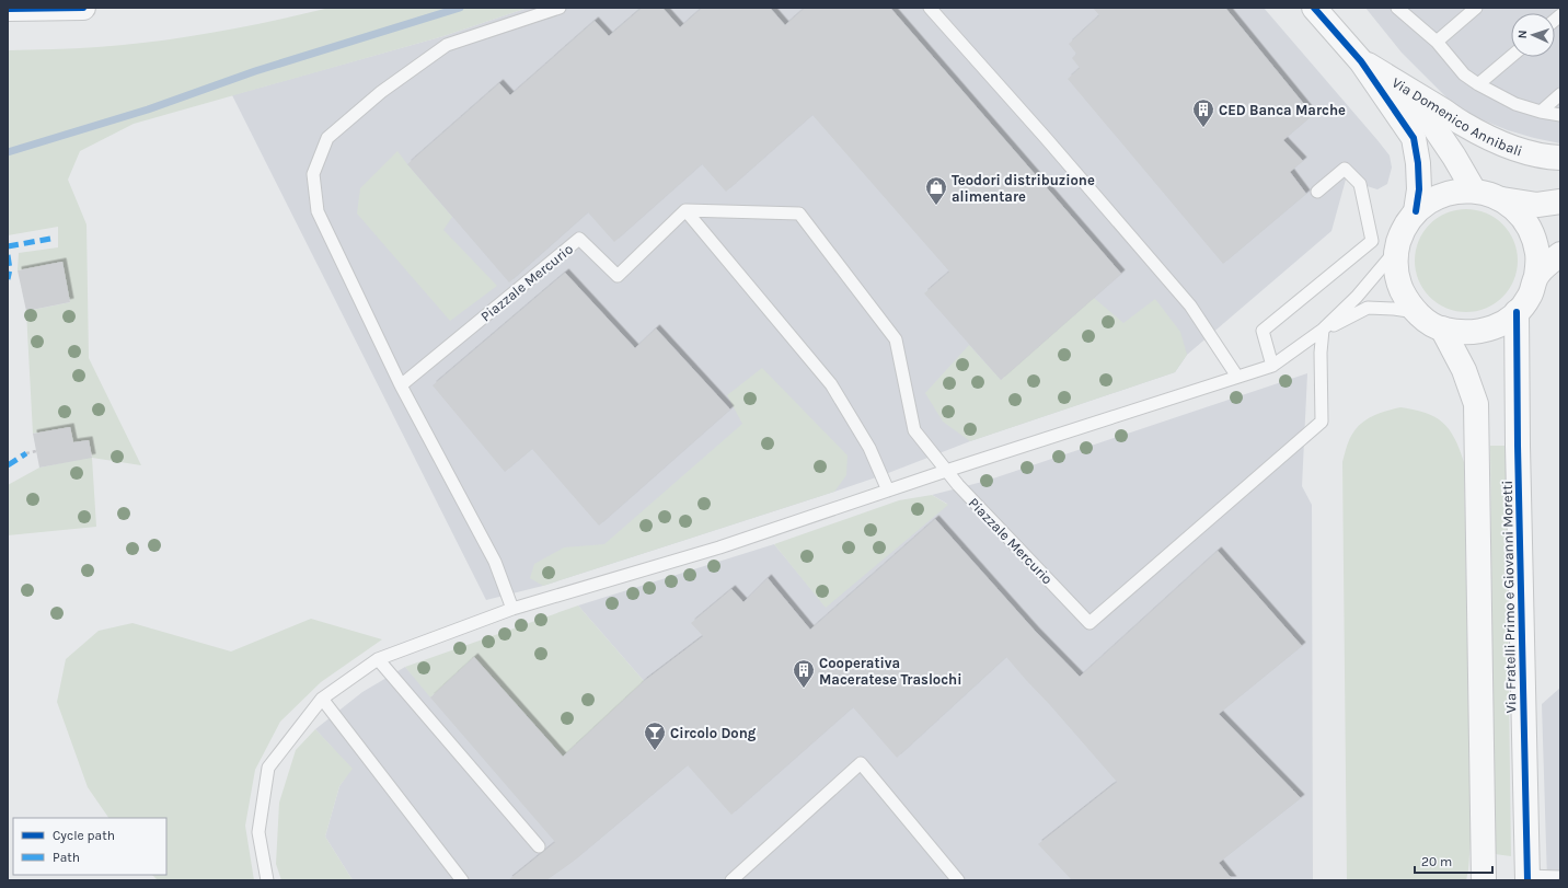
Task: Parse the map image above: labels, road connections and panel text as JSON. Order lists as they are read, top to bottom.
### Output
{
  "streets": {
    "street": ["Via Domenico Annibali", "Via Fratelli Primo e Giovanni Moretti"],
    "lane": ["Piazzale Mercurio"]
  },
  "places": {
    "building": ["CED Banca Marche", "Cooperativa Maceratese Traslochi"],
    "shop": ["Teodori distribuzione alimentare"],
    "bar": ["Circolo Dong"]
  },
  "legend": ["Cycle path", "Path"],
  "scale_bar": "20 m",
  "north": "left"
}
